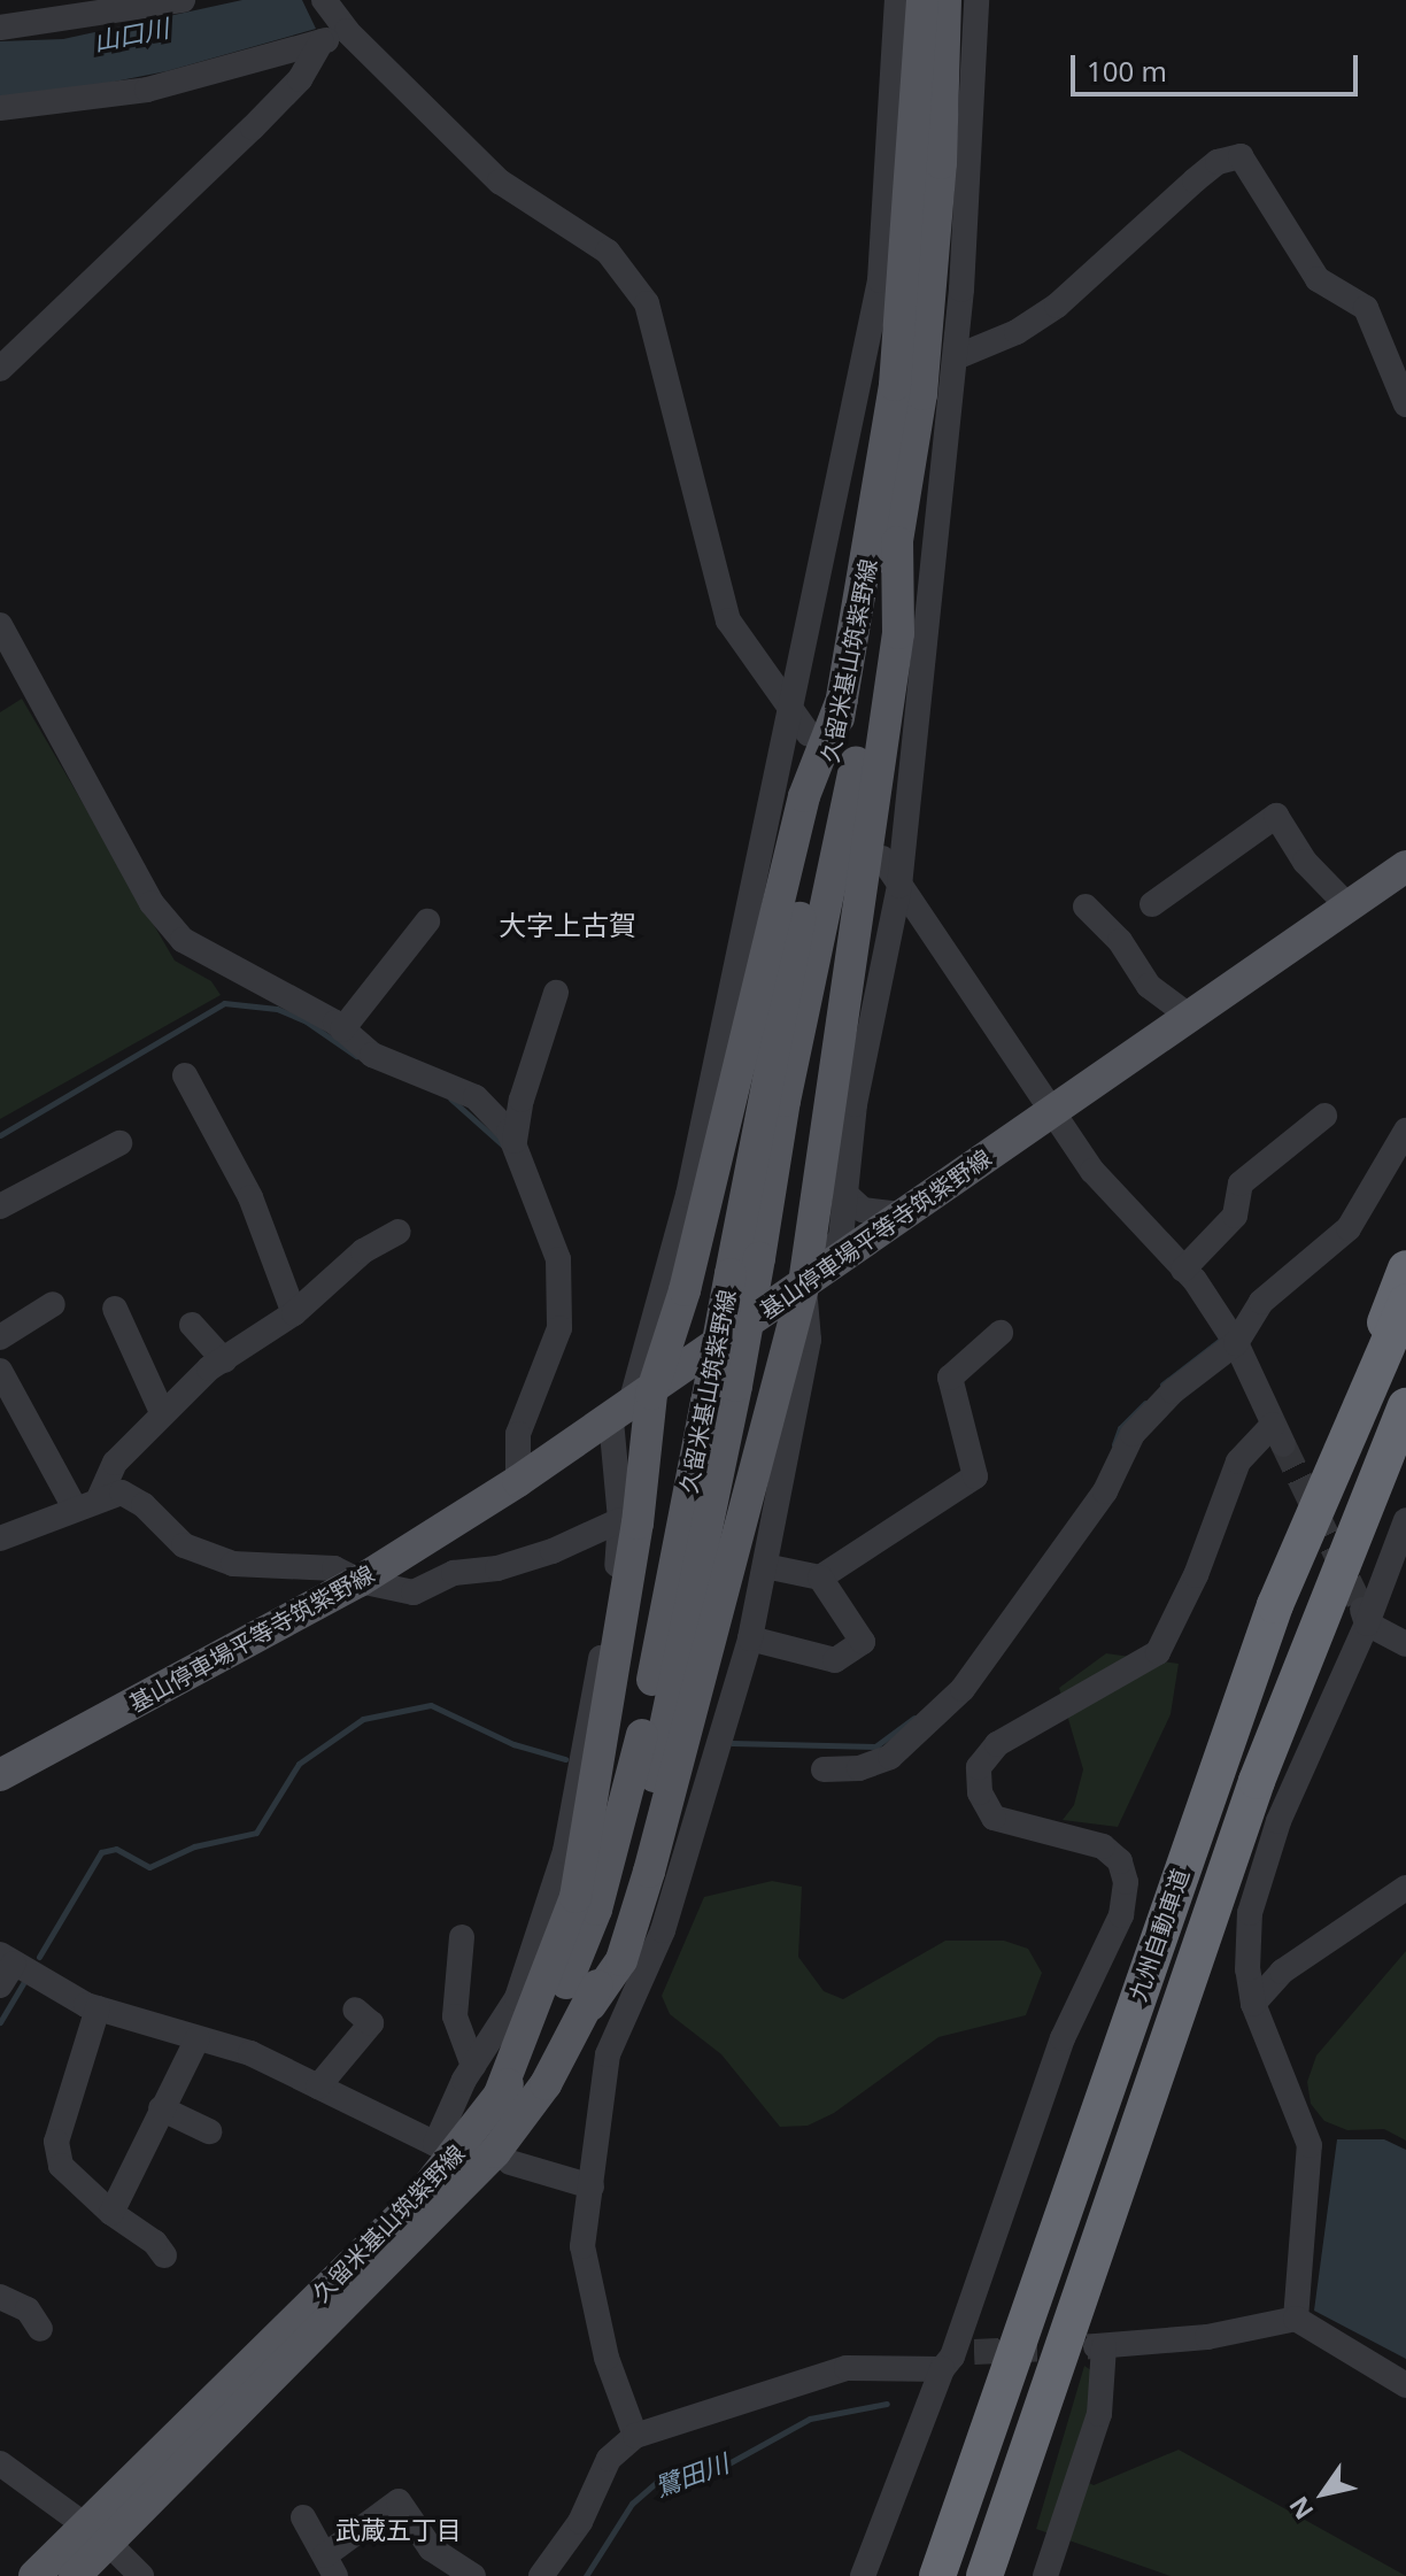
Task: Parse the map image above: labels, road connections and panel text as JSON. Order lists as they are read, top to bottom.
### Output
{
  "streets": {
    "highway": ["九州自動車道"],
    "main road": ["久留米基山筑紫野線", "基山停車場平等寺筑紫野線"]
  },
  "districts": ["大字上古賀", "武蔵五丁目"],
  "water": ["山口川", "鷺田川"],
  "scale_bar": "100 m",
  "north": "bottom left"
}
